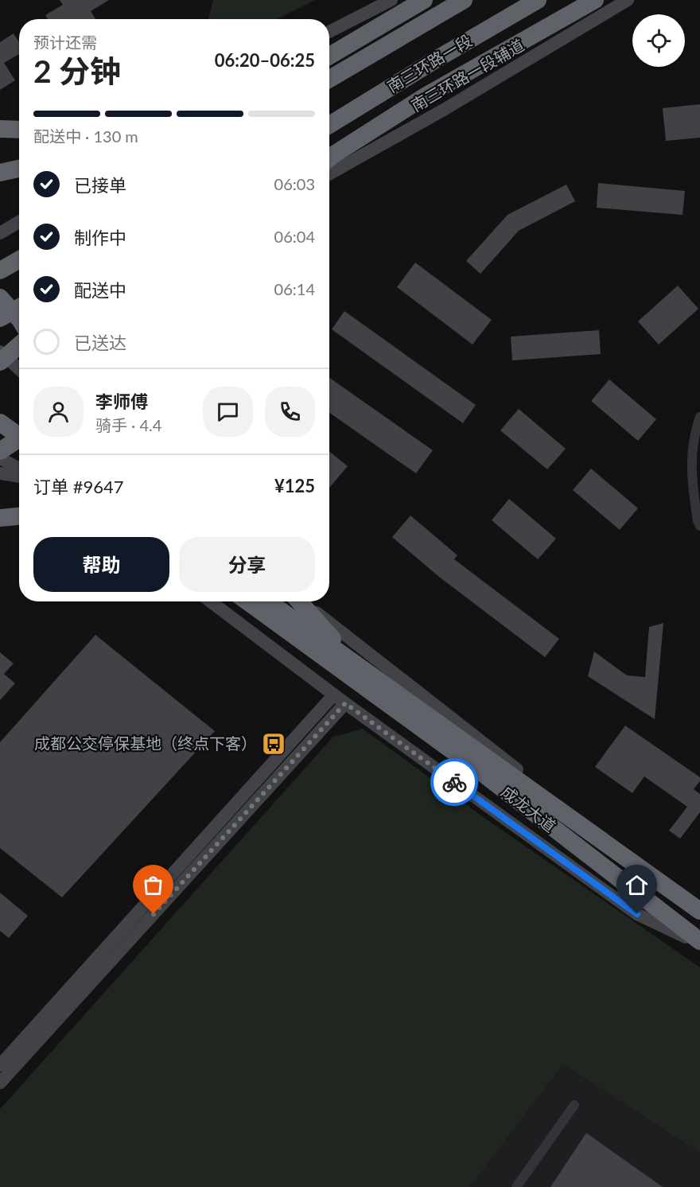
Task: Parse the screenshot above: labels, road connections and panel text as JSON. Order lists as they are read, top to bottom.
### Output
{
  "streets": {
    "highway": ["南三环路一段", "成龙大道"],
    "main road": ["南三环路一段辅道"]
  },
  "places": {
    "bus stop": ["成都公交停保基地（终点下客）"]
  },
  "page": {
    "heading": ["2 分钟", "预计还需", "06:20–06:25"],
    "panel": [
      "李师傅",
      "骑手 · 4.4",
      "订单 #9647",
      "¥125"
    ],
    "bar": "配送中 · 130 m",
    "list": [
      ["已接单", "06:03"],
      ["制作中", "06:04"],
      ["配送中", "06:14"],
      "已送达"
    ],
    "buttons": ["帮助", "分享"]
  }
}
